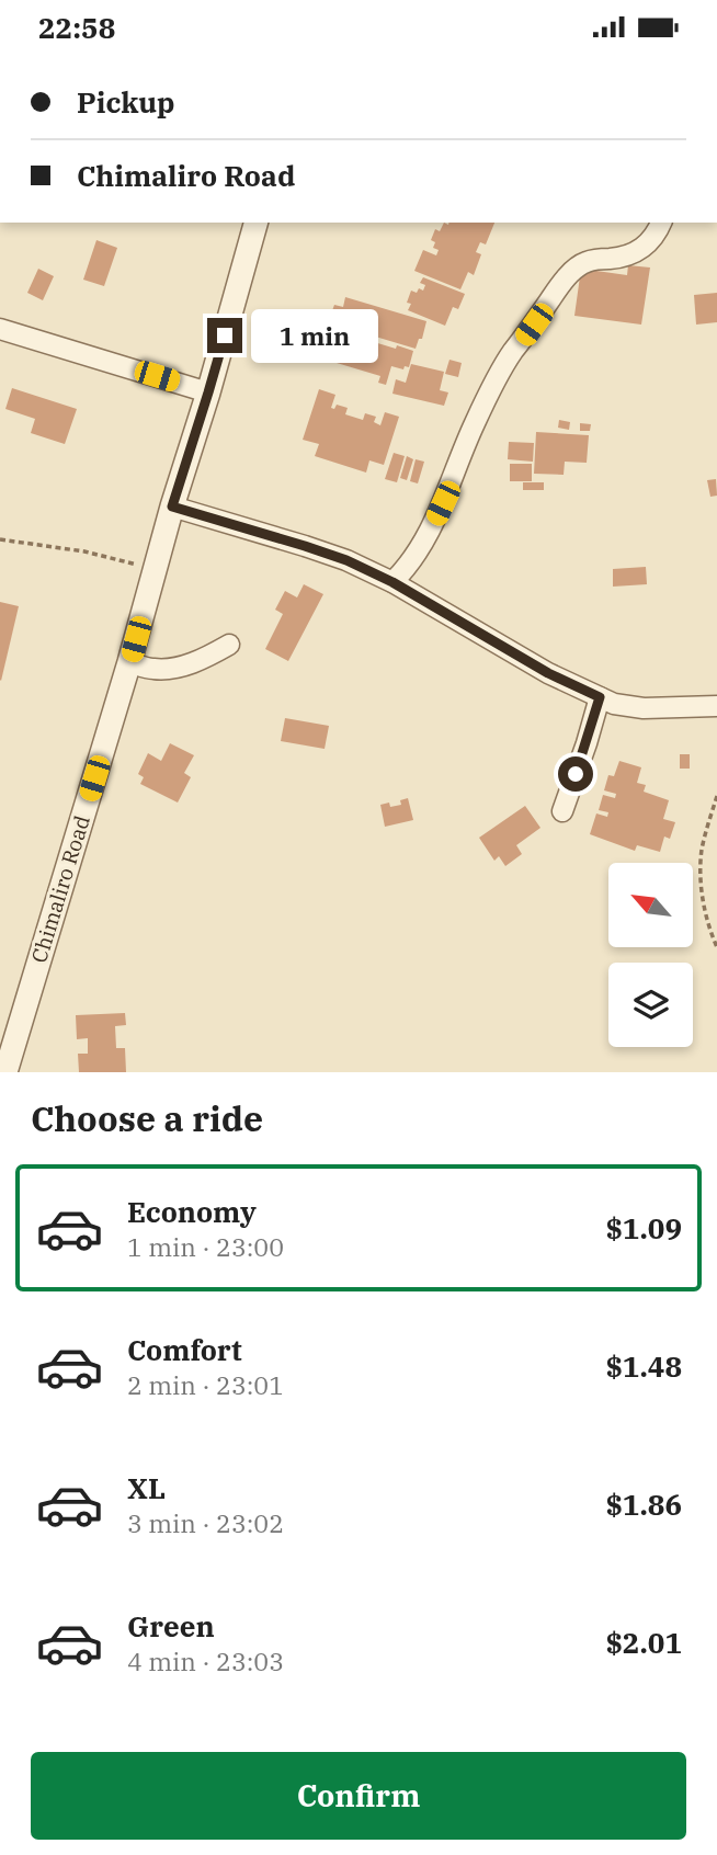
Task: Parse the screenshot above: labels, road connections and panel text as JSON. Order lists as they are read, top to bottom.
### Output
{
  "streets": {
    "street": ["Chimaliro Road"]
  },
  "north": "top left",
  "page": {
    "status": "22:58",
    "banner": ["Pickup", "Chimaliro Road"],
    "bubble": "1 min",
    "heading": "Choose a ride",
    "list": [
      {
        "name": "Economy",
        "note": "1 min · 23:00",
        "value": "$1.09"
      },
      {
        "name": "Comfort",
        "note": "2 min · 23:01",
        "value": "$1.48"
      },
      {
        "name": "XL",
        "note": "3 min · 23:02",
        "value": "$1.86"
      },
      {
        "name": "Green",
        "note": "4 min · 23:03",
        "value": "$2.01"
      }
    ],
    "buttons": "Confirm"
  }
}
